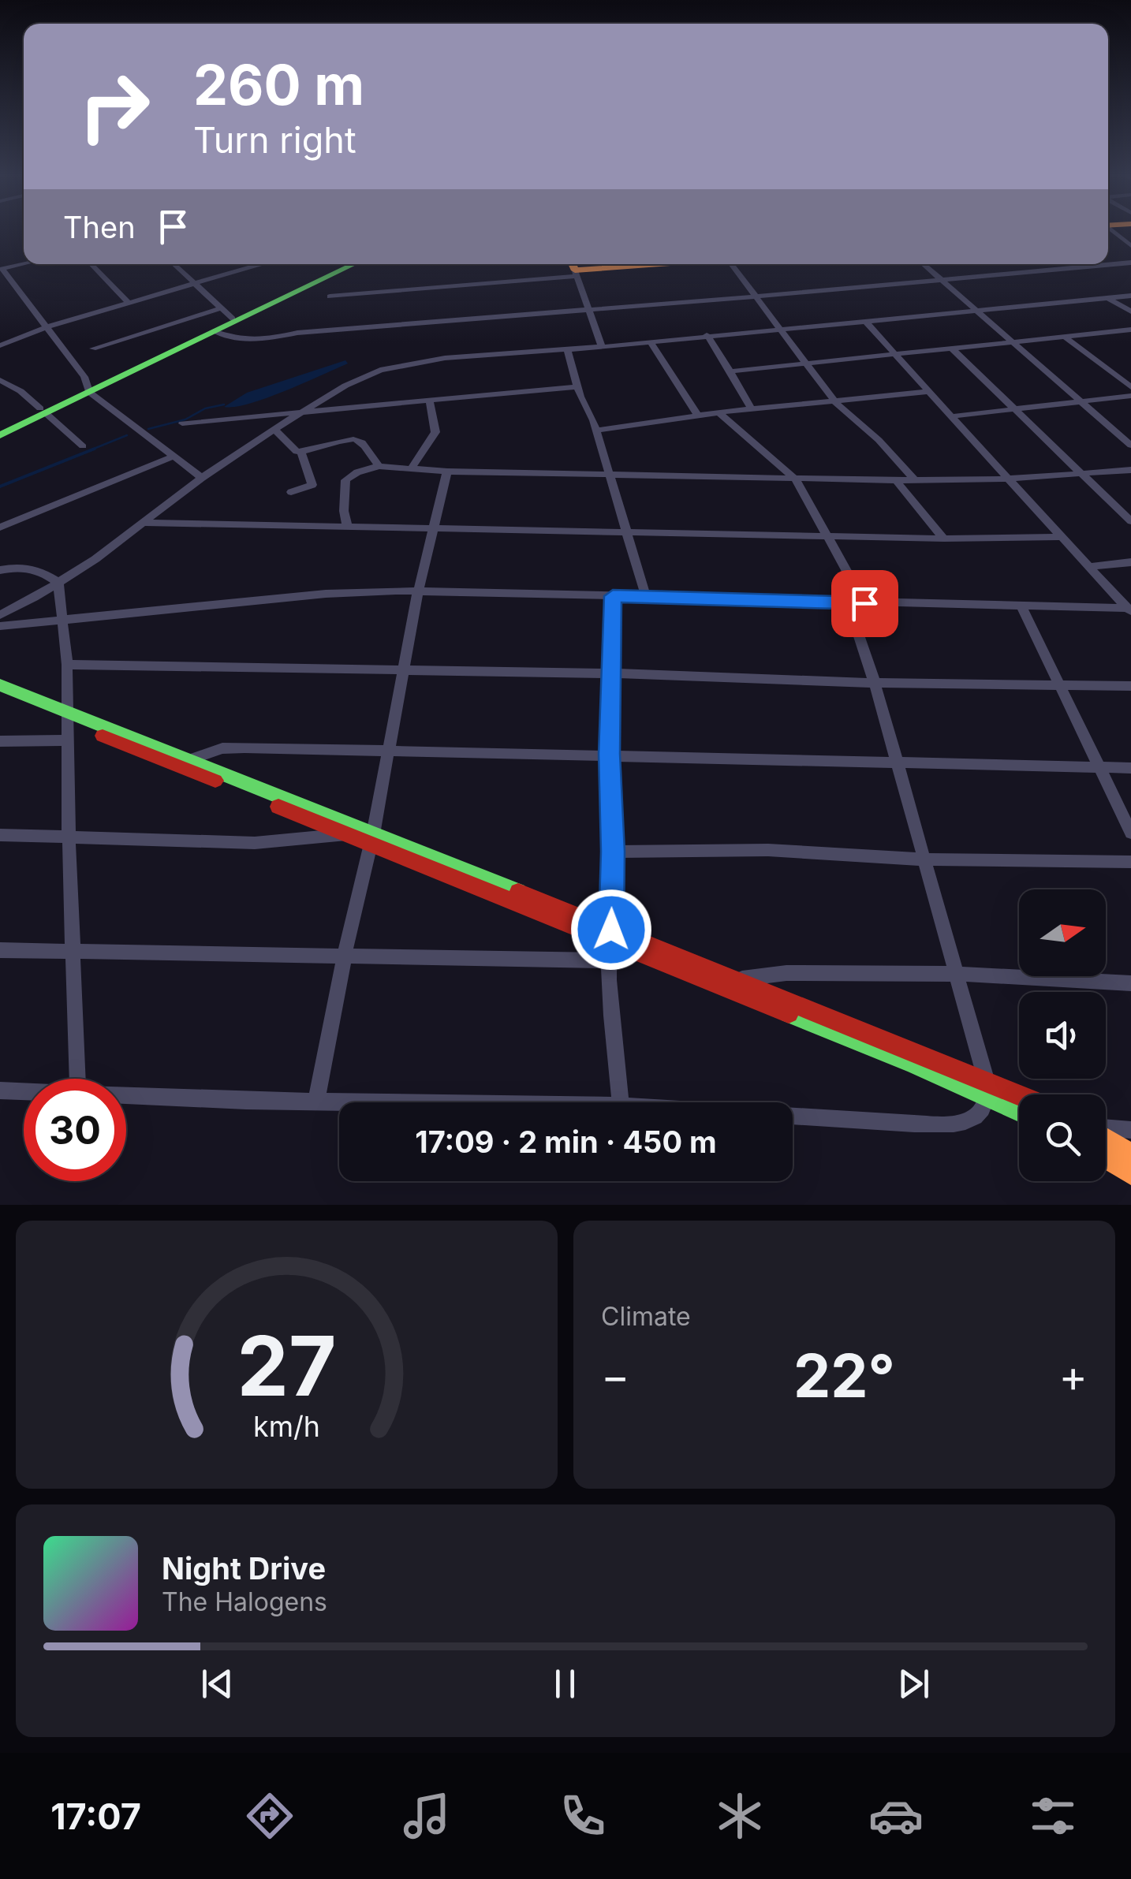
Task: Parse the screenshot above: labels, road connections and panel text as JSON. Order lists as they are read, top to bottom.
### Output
{
  "north": "right",
  "page": {
    "turn": ["260 m", "Turn right"],
    "then": "Then",
    "limit": "30",
    "trip": "17:09 · 2 min · 450 m",
    "tile": "Climate",
    "heat": ["−", "22°", "+"],
    "song": ["Night Drive", "The Halogens"],
    "tabs": "17:07",
    "gauge": ["27", "km/h"]
  }
}
